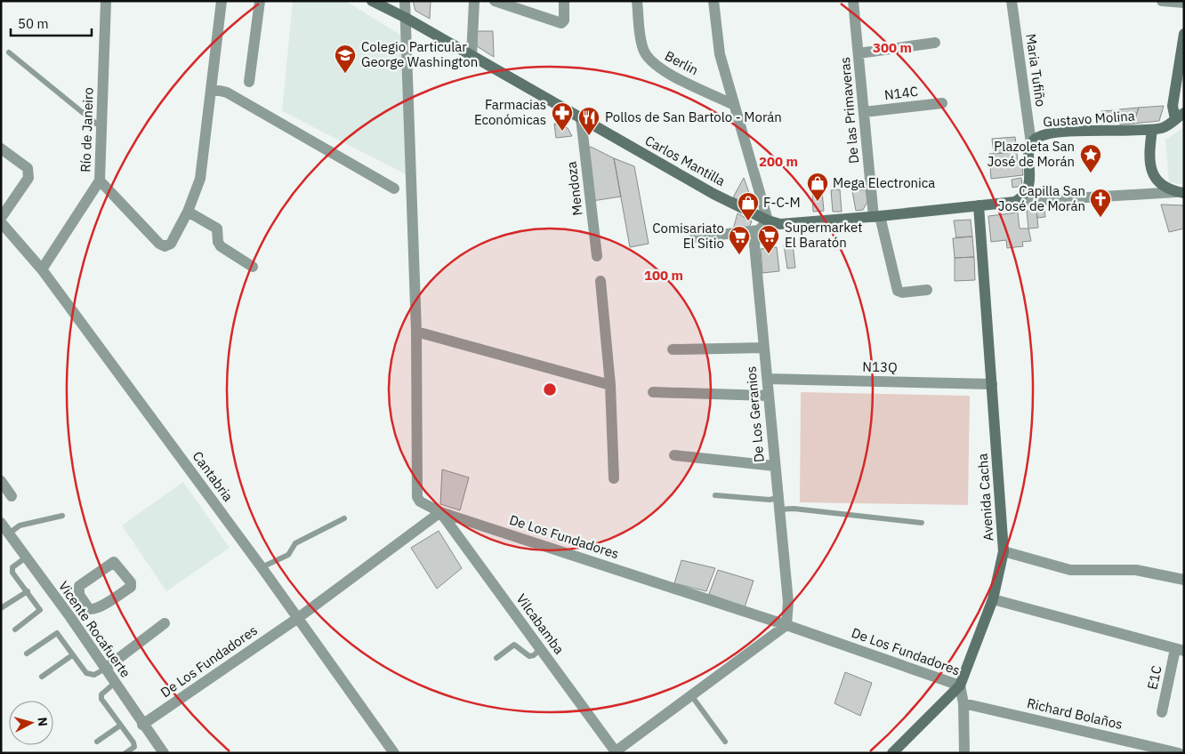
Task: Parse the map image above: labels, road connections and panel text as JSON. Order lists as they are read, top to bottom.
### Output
{
  "streets": {
    "street": [
      "Berlin",
      "Maria Tufiño",
      "N14C",
      "De las Primaveras",
      "Gustavo Molina",
      "Río de Janeiro",
      "Carlos Mantilla",
      "Mendoza",
      "N13Q",
      "De Los Geranios",
      "Cantabria",
      "Avenida Cacha",
      "De Los Fundadores",
      "Vilcabamba",
      "Vicente Rocafuerte",
      "E1C",
      "Richard Bolaños"
    ]
  },
  "crossings": [
    ["Maria Tufiño", "Gustavo Molina"],
    ["N14C", "De las Primaveras"],
    ["De las Primaveras", "Carlos Mantilla"],
    ["Río de Janeiro", "Cantabria"],
    ["Carlos Mantilla", "Mendoza"],
    ["Carlos Mantilla", "Avenida Cacha"],
    ["N13Q", "De Los Geranios"],
    ["N13Q", "Avenida Cacha"],
    ["De Los Geranios", "De Los Fundadores"],
    ["Cantabria", "De Los Fundadores"],
    ["Avenida Cacha", "De Los Fundadores"],
    ["De Los Fundadores", "Vilcabamba"],
    ["De Los Fundadores", "Vicente Rocafuerte"],
    ["De Los Fundadores", "Richard Bolaños"]
  ],
  "places": {
    "school or university": ["Colegio Particular George Washington"],
    "pharmacy": ["Farmacias Económicas"],
    "restaurant": ["Pollos de San Bartolo - Morán"],
    "place": ["Plazoleta San José de Morán"],
    "shop": ["Mega Electronica", "F-C-M"],
    "church": ["Capilla San José de Morán"],
    "supermarket": ["Supermarket El Baratón", "Comisariato El Sitio"]
  },
  "scale_bar": "50 m",
  "north": "right",
  "rings": ["300 m", "200 m", "100 m"]
}
